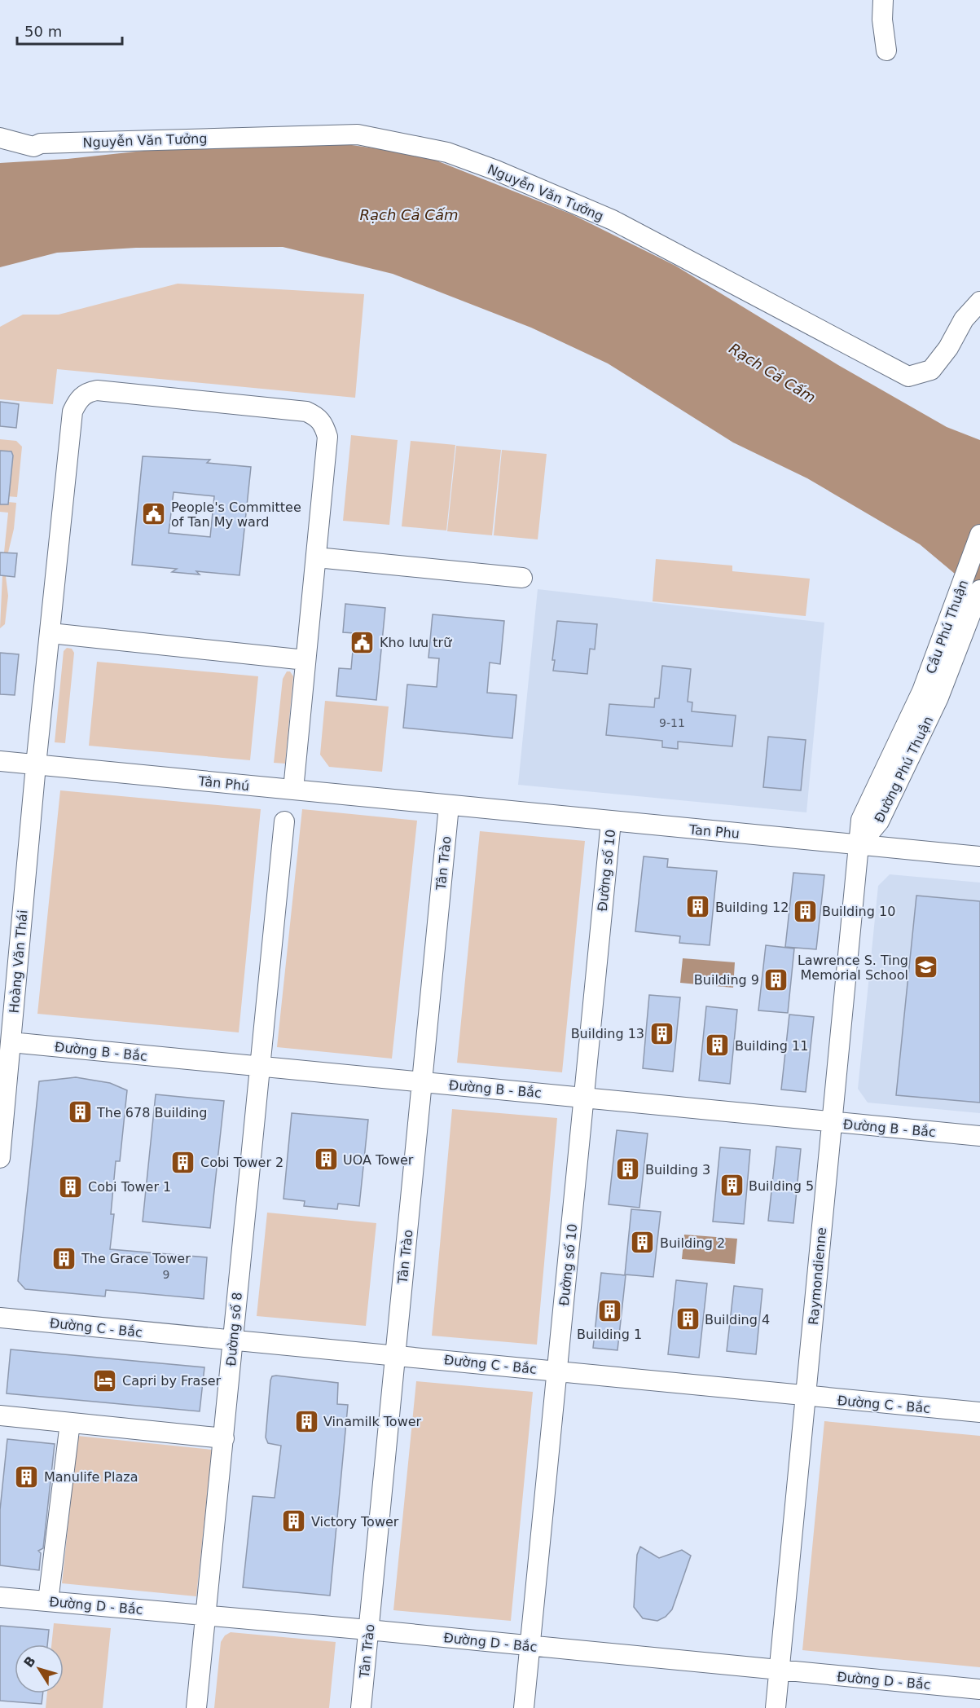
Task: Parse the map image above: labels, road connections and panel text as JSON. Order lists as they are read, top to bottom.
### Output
{
  "streets": {
    "street": [
      "Nguyễn Văn Tưởng",
      "Cầu Phú Thuận",
      "Đường Phú Thuận",
      "Tân Phú",
      "Tan Phu",
      "Tân Trào",
      "Đường số 10",
      "Hoàng Văn Thái",
      "Đường B - Bắc",
      "Raymondienne",
      "Đường C - Bắc",
      "Đường số 8",
      "Đường D - Bắc"
    ]
  },
  "crossings": [
    ["Cầu Phú Thuận", "Đường Phú Thuận"],
    ["Đường Phú Thuận", "Tan Phu"],
    ["Đường Phú Thuận", "Raymondienne"],
    ["Tân Phú", "Tan Phu"],
    ["Tân Phú", "Tân Trào"],
    ["Tân Phú", "Hoàng Văn Thái"],
    ["Tan Phu", "Tân Trào"],
    ["Tan Phu", "Đường số 10"],
    ["Tan Phu", "Raymondienne"],
    ["Tân Trào", "Đường B - Bắc"],
    ["Tân Trào", "Đường C - Bắc"],
    ["Tân Trào", "Đường D - Bắc"],
    ["Đường số 10", "Đường B - Bắc"],
    ["Đường số 10", "Đường C - Bắc"],
    ["Đường số 10", "Đường D - Bắc"],
    ["Hoàng Văn Thái", "Đường B - Bắc"],
    ["Đường B - Bắc", "Raymondienne"],
    ["Đường B - Bắc", "Đường số 8"],
    ["Raymondienne", "Đường C - Bắc"],
    ["Raymondienne", "Đường D - Bắc"],
    ["Đường C - Bắc", "Đường số 8"],
    ["Đường số 8", "Đường D - Bắc"]
  ],
  "water": ["Rạch Cả Cấm"],
  "places": {
    "public building": ["People's Committee of Tan My ward", "Kho lưu trữ"],
    "building": [
      "Building 12",
      "Building 10",
      "Building 9",
      "Building 13",
      "Building 11",
      "The 678 Building",
      "UOA Tower",
      "Cobi Tower 2",
      "Building 3",
      "Building 5",
      "Cobi Tower 1",
      "Building 2",
      "The Grace Tower",
      "Building 1",
      "Building 4",
      "Vinamilk Tower",
      "Manulife Plaza",
      "Victory Tower"
    ],
    "school or university": ["Lawrence S. Ting Memorial School"],
    "hotel": ["Capri by Fraser"]
  },
  "house_numbers": ["9-11", "9"],
  "scale_bar": "50 m",
  "north": "top left"
}
